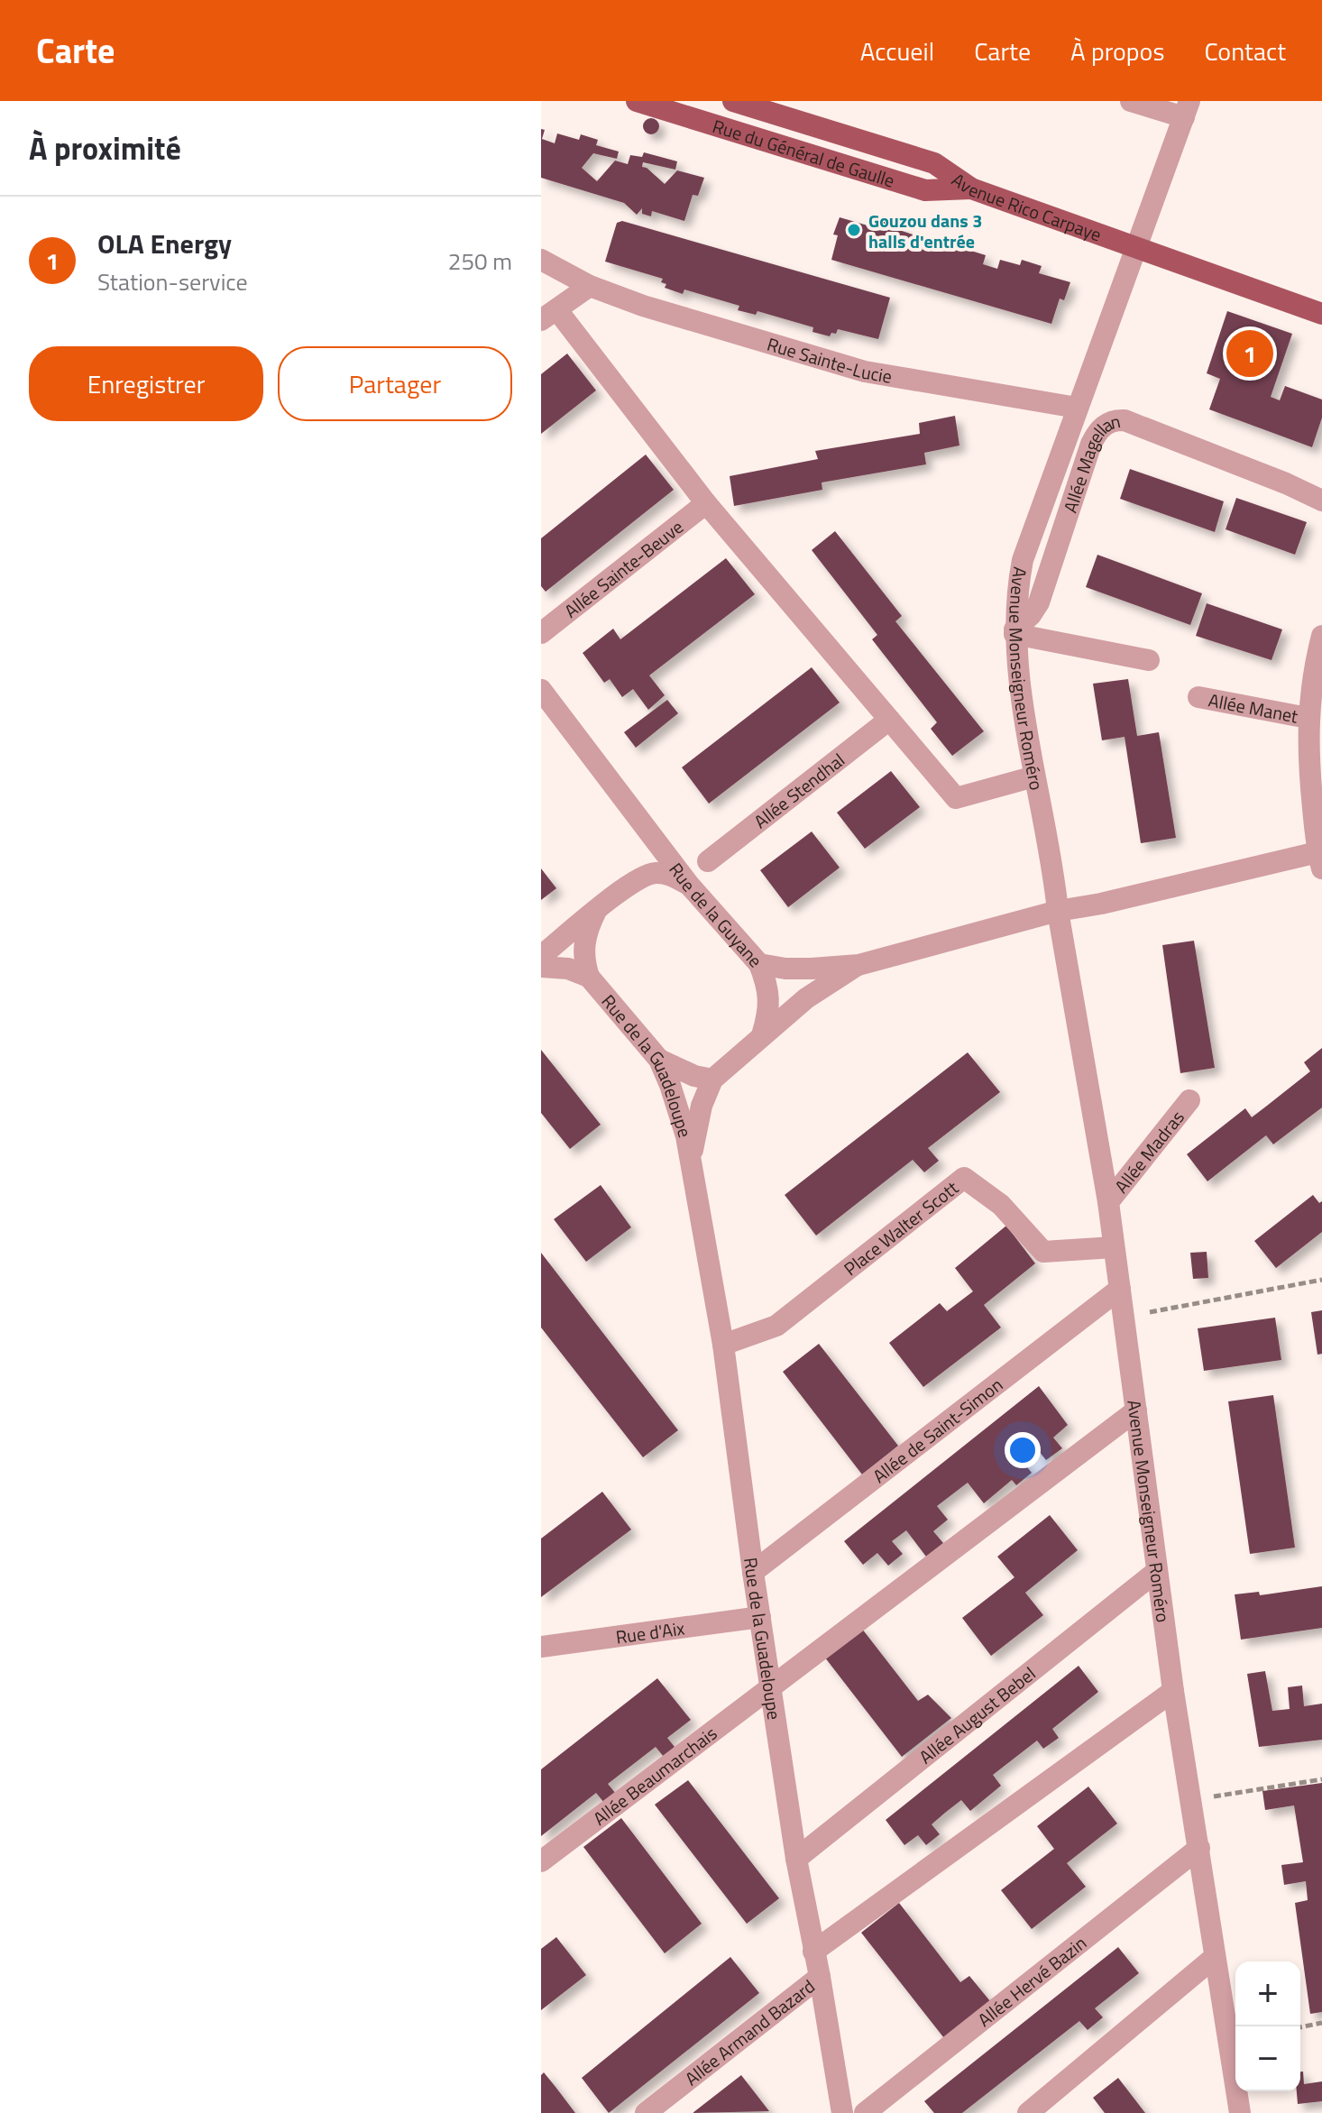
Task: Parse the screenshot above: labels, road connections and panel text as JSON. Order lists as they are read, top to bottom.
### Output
{
  "streets": {
    "main road": ["Rue du Général de Gaulle", "Avenue Rico Carpaye"],
    "street": [
      "Rue Sainte-Lucie",
      "Allée Magellan",
      "Allée Sainte-Beuve",
      "Avenue Monseigneur Roméro",
      "Allée Manet",
      "Allée Stendhal",
      "Rue de la Guyane",
      "Rue de la Guadeloupe",
      "Allée Madras",
      "Place Walter Scott",
      "Allée de Saint-Simon",
      "Rue d'Aix",
      "Allée August Bebel",
      "Allée Beaumarchais",
      "Allée Hervé Bazin",
      "Allée Armand Bazard"
    ]
  },
  "crossings": [
    ["Rue du Général de Gaulle", "Avenue Rico Carpaye"],
    ["Avenue Rico Carpaye", "Avenue Monseigneur Roméro"],
    ["Rue Sainte-Lucie", "Avenue Monseigneur Roméro"],
    ["Allée Magellan", "Avenue Monseigneur Roméro"],
    ["Avenue Monseigneur Roméro", "Rue de la Guyane"],
    ["Avenue Monseigneur Roméro", "Allée Madras"],
    ["Avenue Monseigneur Roméro", "Place Walter Scott"],
    ["Avenue Monseigneur Roméro", "Allée de Saint-Simon"],
    ["Avenue Monseigneur Roméro", "Allée August Bebel"],
    ["Avenue Monseigneur Roméro", "Allée Beaumarchais"],
    ["Avenue Monseigneur Roméro", "Allée Hervé Bazin"],
    ["Rue de la Guyane", "Rue de la Guadeloupe"],
    ["Rue de la Guadeloupe", "Place Walter Scott"],
    ["Rue de la Guadeloupe", "Allée de Saint-Simon"],
    ["Rue de la Guadeloupe", "Rue d'Aix"],
    ["Rue de la Guadeloupe", "Allée August Bebel"],
    ["Rue de la Guadeloupe", "Allée Beaumarchais"],
    ["Rue de la Guadeloupe", "Allée Armand Bazard"]
  ],
  "places": ["Gouzou dans 3 halls d'entrée"],
  "page": {
    "header": "Carte",
    "nav": [
      "Accueil",
      "Carte",
      "À propos",
      "Contact"
    ],
    "heading": "À proximité",
    "list": [
      {
        "mark": "1",
        "name": "OLA Energy",
        "note": "Station-service",
        "value": "250 m"
      }
    ],
    "buttons": ["Enregistrer", "Partager"],
    "pins": "1",
    "map_buttons": ["+", "−"]
  }
}
